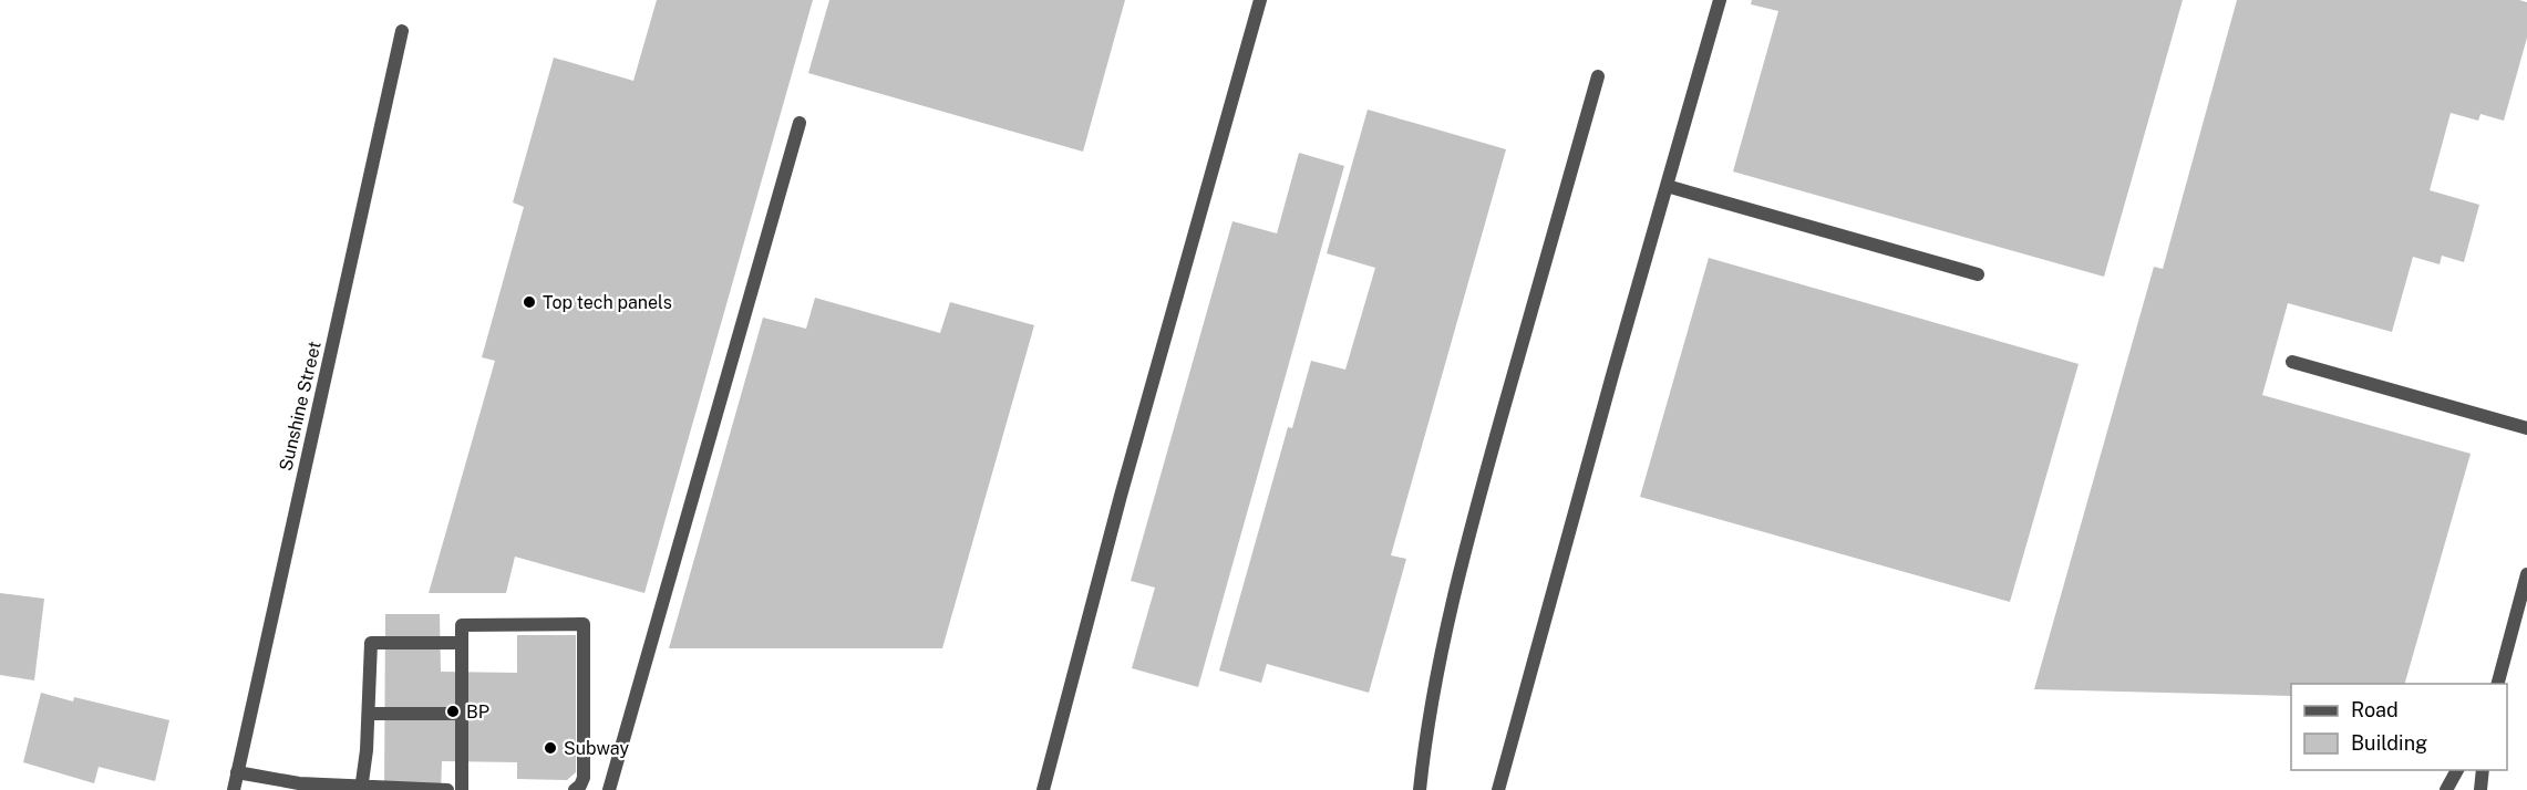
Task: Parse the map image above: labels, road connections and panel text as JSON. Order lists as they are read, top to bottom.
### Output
{
  "streets": {
    "street": ["Sunshine Street"]
  },
  "places": ["Top tech panels", "BP", "Subway"],
  "legend": ["Road", "Building"]
}
